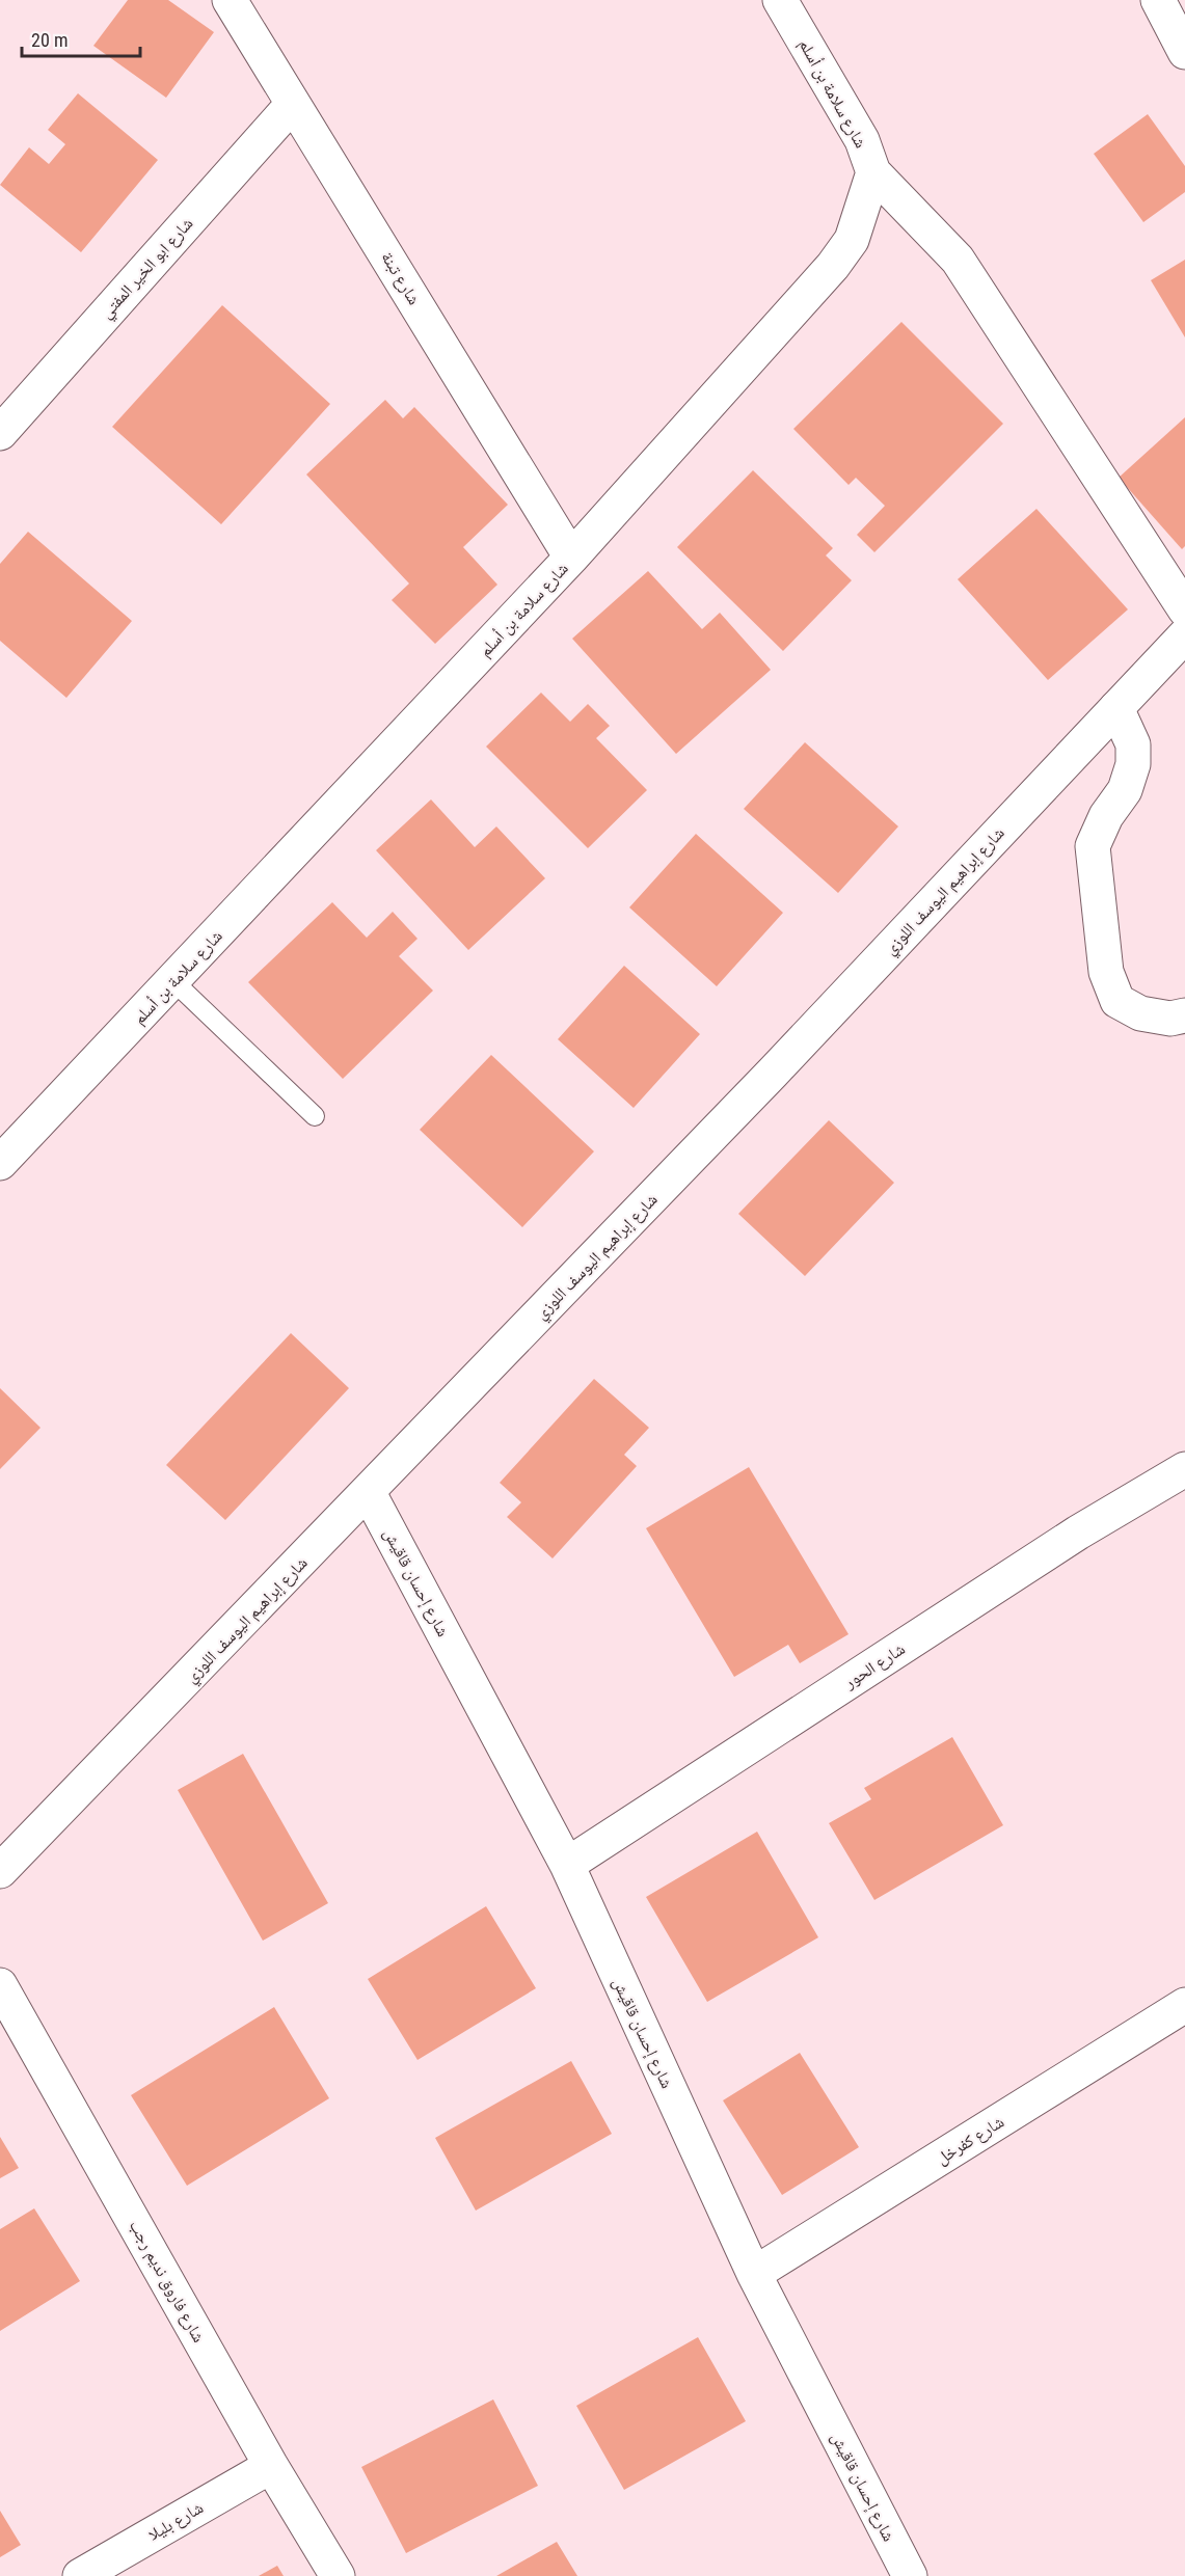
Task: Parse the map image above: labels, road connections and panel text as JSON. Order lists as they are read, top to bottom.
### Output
{
  "streets": {
    "street": [
      "شارع سلامة بن أسلم",
      "شارع ابو الخير المفتي",
      "شارع تبنة",
      "شارع إبراهيم اليوسف اللوزي",
      "شارع إحسان قاقيش",
      "شارع الحور",
      "شارع كفرخل",
      "شارع فاروق نديم رجب",
      "شارع بليلا"
    ]
  },
  "crossings": [
    ["شارع سلامة بن أسلم", "شارع تبنة"],
    ["شارع ابو الخير المفتي", "شارع تبنة"],
    ["شارع إبراهيم اليوسف اللوزي", "شارع إحسان قاقيش"],
    ["شارع إحسان قاقيش", "شارع الحور"],
    ["شارع إحسان قاقيش", "شارع كفرخل"],
    ["شارع فاروق نديم رجب", "شارع بليلا"]
  ],
  "scale_bar": "20 m"
}
